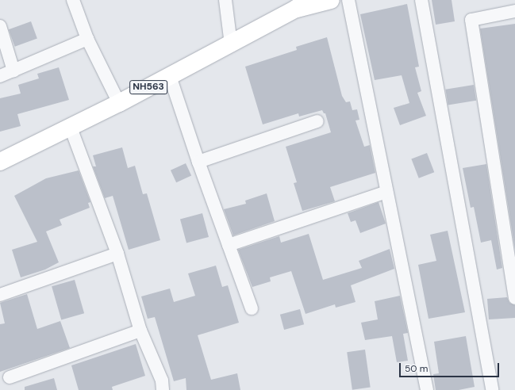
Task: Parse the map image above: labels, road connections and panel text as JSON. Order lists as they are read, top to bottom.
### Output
{
  "streets": {
    "highway": ["NH563"]
  },
  "scale_bar": "50 m"
}
